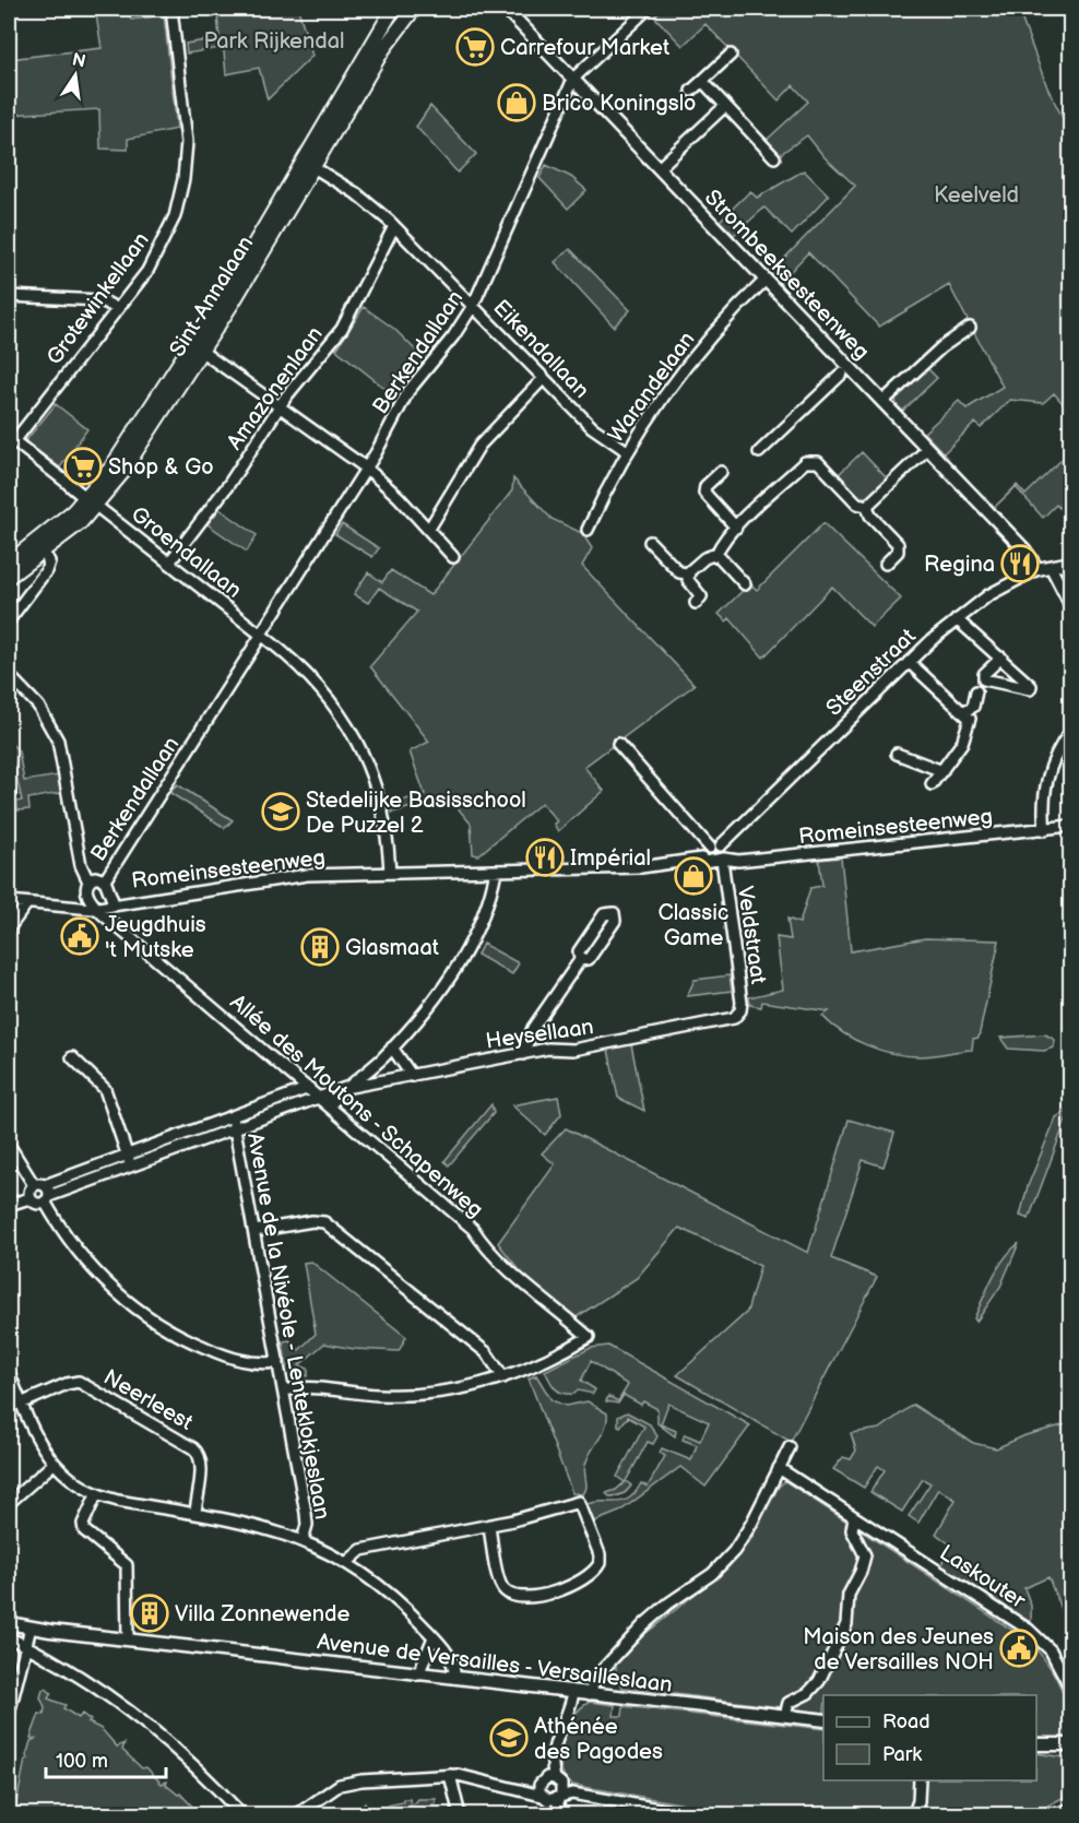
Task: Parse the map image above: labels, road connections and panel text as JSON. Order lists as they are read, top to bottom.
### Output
{
  "streets": {
    "main road": ["Sint-Annalaan"],
    "street": [
      "Strombeeksesteenweg",
      "Grotewinkellaan",
      "Eikendallaan",
      "Berkendallaan",
      "Warandelaan",
      "Amazonenlaan",
      "Groendallaan",
      "Steenstraat",
      "Romeinsesteenweg",
      "Veldstraat",
      "Heysellaan",
      "Allée des Moutons - Schapenweg",
      "Avenue de la Nivéole - Lenteklokjeslaan",
      "Neerleest",
      "Laskouter",
      "Avenue de Versailles - Versailleslaan"
    ]
  },
  "crossings": [
    ["Strombeeksesteenweg", "Berkendallaan"],
    ["Strombeeksesteenweg", "Warandelaan"],
    ["Strombeeksesteenweg", "Steenstraat"],
    ["Sint-Annalaan", "Eikendallaan"],
    ["Sint-Annalaan", "Groendallaan"],
    ["Eikendallaan", "Berkendallaan"],
    ["Eikendallaan", "Warandelaan"],
    ["Eikendallaan", "Amazonenlaan"],
    ["Berkendallaan", "Groendallaan"],
    ["Berkendallaan", "Romeinsesteenweg"],
    ["Amazonenlaan", "Groendallaan"],
    ["Groendallaan", "Romeinsesteenweg"],
    ["Romeinsesteenweg", "Veldstraat"],
    ["Romeinsesteenweg", "Allée des Moutons - Schapenweg"],
    ["Veldstraat", "Heysellaan"]
  ],
  "parks": ["Park Rijkendal", "Keelveld"],
  "places": {
    "supermarket": ["Carrefour Market", "Shop & Go"],
    "shop": ["Brico Koningslo", "Classic Game"],
    "restaurant": ["Regina", "Impérial"],
    "school or university": ["Stedelijke Basisschool De Puzzel 2", "Athénée des Pagodes"],
    "public building": ["Jeugdhuis 't Mutske", "Maison des Jeunes de Versailles NOH"],
    "building": ["Glasmaat", "Villa Zonnewende"]
  },
  "legend": ["Road", "Park"],
  "scale_bar": "100 m",
  "north": "top"
}
